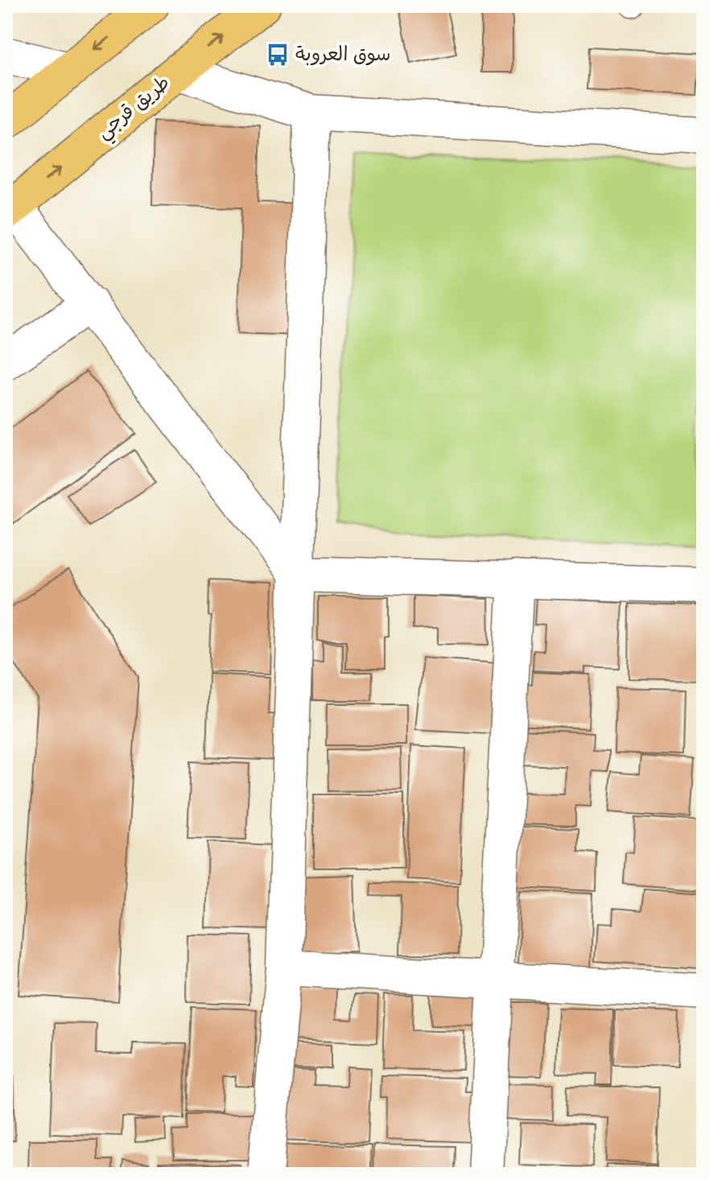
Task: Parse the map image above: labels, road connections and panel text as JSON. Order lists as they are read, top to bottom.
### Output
{
  "streets": {
    "highway": ["طريق قرجي"]
  },
  "places": {
    "bus stop": ["سوق العروبة"]
  }
}
